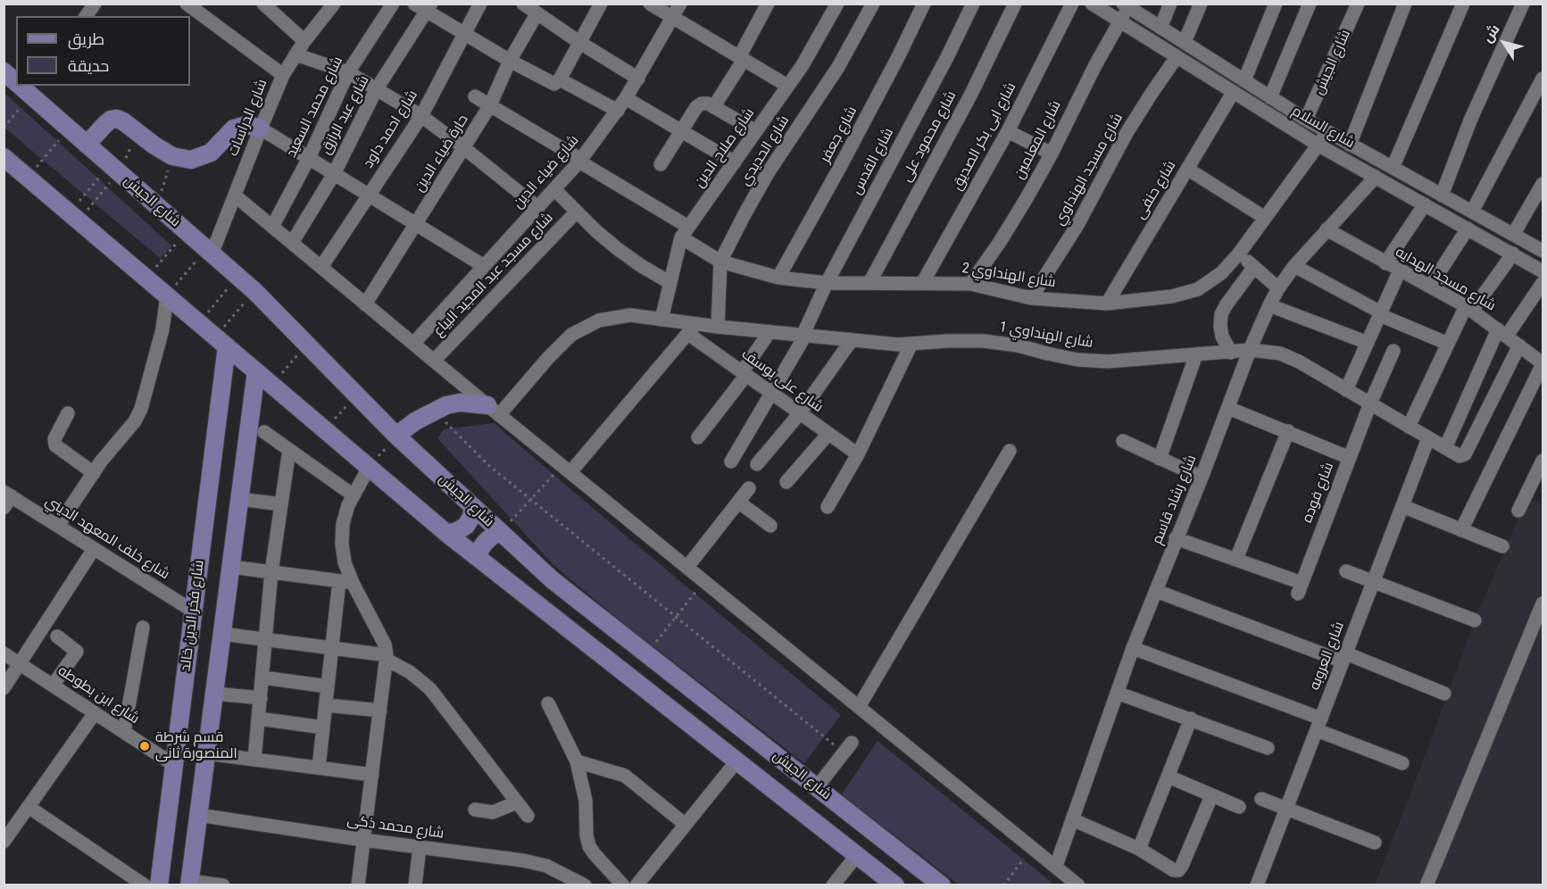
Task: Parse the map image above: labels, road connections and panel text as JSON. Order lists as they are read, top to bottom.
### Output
{
  "streets": {
    "main road": ["شارع الجيش", "شارع فخر الدين خالد"],
    "street": [
      "شارع محمد السعيد",
      "شارع عبد الرازق",
      "شارع الدراسات",
      "شارع السلام",
      "شارع احمد داود",
      "شارع جعفر",
      "شارع محمود على",
      "شارع ابى بكر الصديق",
      "شارع المعلمين",
      "شارع صلاح الدين",
      "شارع الحديدي",
      "حارة ضياء الدين",
      "شارع القدس",
      "شارع مسجد الهنداوي",
      "شارع ضياء الدين",
      "شارع حنفى",
      "شارع مسجد عبد المجيد البياع",
      "شارع الهنداوي 2",
      "شارع مسجد الهدايه",
      "شارع الهنداوي 1",
      "شارع على يوسف",
      "شارع فوده",
      "شارع رشاد قاسم",
      "شارع خلف المعهد الديني",
      "شارع العروبه",
      "شارع ابن بطوطه",
      "شارع محمد ذكى"
    ]
  },
  "crossings": [
    ["شارع الجيش", "شارع الدراسات"],
    ["شارع الجيش", "شارع السلام"],
    ["شارع الجيش", "شارع فخر الدين خالد"],
    ["شارع السلام", "شارع المعلمين"],
    ["شارع السلام", "شارع مسجد الهنداوي"],
    ["شارع السلام", "شارع حنفى"],
    ["شارع السلام", "شارع الهنداوي 2"],
    ["شارع السلام", "شارع رشاد قاسم"],
    ["شارع جعفر", "شارع الهنداوي 2"],
    ["شارع محمود على", "شارع الهنداوي 2"],
    ["شارع ابى بكر الصديق", "شارع الهنداوي 2"],
    ["شارع المعلمين", "شارع الهنداوي 2"],
    ["شارع صلاح الدين", "شارع الهنداوي 2"],
    ["شارع صلاح الدين", "شارع الهنداوي 1"],
    ["شارع الحديدي", "شارع الهنداوي 2"],
    ["شارع الحديدي", "شارع الهنداوي 1"],
    ["حارة ضياء الدين", "شارع الهنداوي 2"],
    ["شارع القدس", "شارع الهنداوي 2"],
    ["شارع القدس", "شارع الهنداوي 1"],
    ["شارع القدس", "شارع على يوسف"],
    ["شارع مسجد الهنداوي", "شارع الهنداوي 2"],
    ["شارع ضياء الدين", "شارع الهنداوي 2"],
    ["شارع حنفى", "شارع الهنداوي 2"],
    ["شارع مسجد الهدايه", "شارع الهنداوي 1"],
    ["شارع مسجد الهدايه", "شارع رشاد قاسم"],
    ["شارع الهنداوي 1", "شارع على يوسف"],
    ["شارع الهنداوي 1", "شارع فوده"],
    ["شارع الهنداوي 1", "شارع رشاد قاسم"],
    ["شارع الهنداوي 1", "شارع العروبه"],
    ["شارع خلف المعهد الديني", "شارع فخر الدين خالد"],
    ["شارع فخر الدين خالد", "شارع ابن بطوطه"]
  ],
  "places": ["قسم شرطة المنصورة ثانى"],
  "legend": ["طريق", "حديقة"],
  "north": "top left"
}
